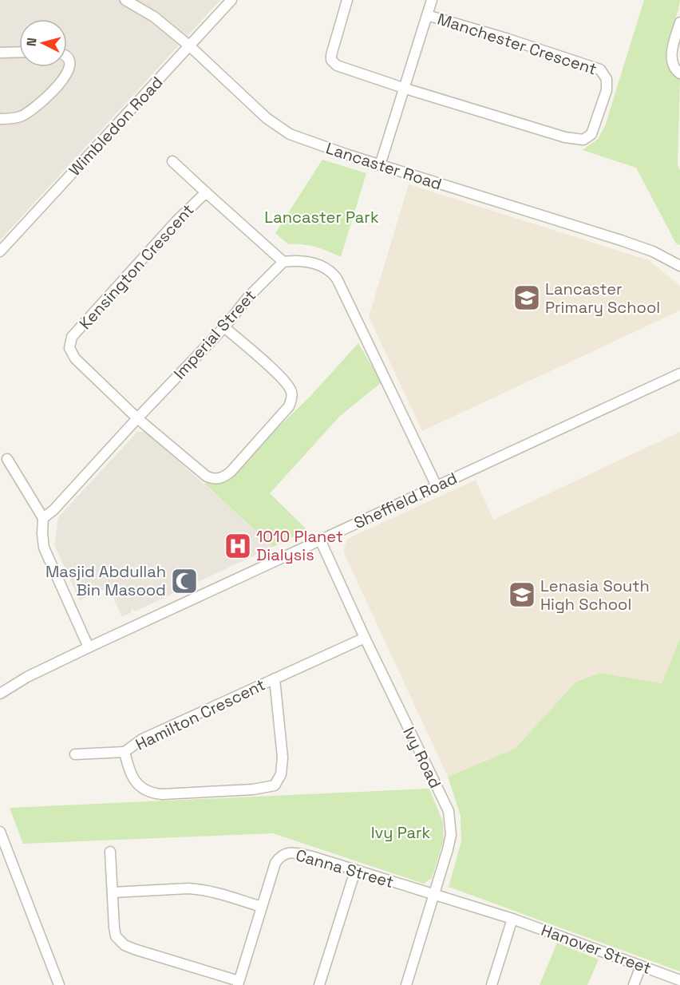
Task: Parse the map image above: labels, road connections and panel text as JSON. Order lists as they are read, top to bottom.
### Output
{
  "streets": {
    "street": [
      "Manchester Crescent",
      "Wimbledon Road",
      "Lancaster Road",
      "Kensington Crescent",
      "Imperial Street",
      "Sheffield Road",
      "Hamilton Crescent",
      "Ivy Road",
      "Canna Street",
      "Hanover Street"
    ]
  },
  "crossings": [
    ["Wimbledon Road", "Lancaster Road"],
    ["Kensington Crescent", "Imperial Street"],
    ["Sheffield Road", "Ivy Road"],
    ["Hamilton Crescent", "Ivy Road"],
    ["Ivy Road", "Canna Street"],
    ["Canna Street", "Hanover Street"]
  ],
  "parks": ["Lancaster Park", "Ivy Park"],
  "places": {
    "school or university": ["Lancaster Primary School", "Lenasia South High School"],
    "hospital": ["1010 Planet Dialysis"],
    "mosque": ["Masjid Abdullah Bin Masood"]
  },
  "north": "left"
}
